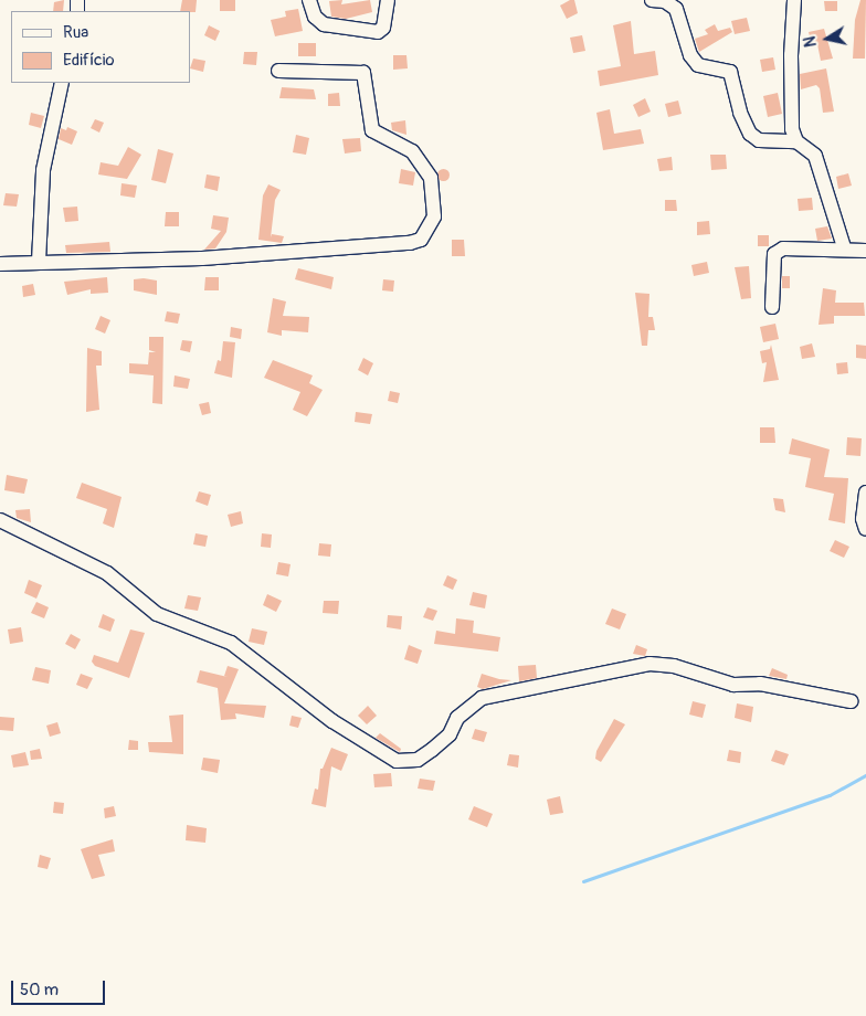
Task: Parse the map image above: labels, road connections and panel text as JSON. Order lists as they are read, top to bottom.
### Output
{
  "legend": ["Rua", "Edifício"],
  "scale_bar": "50 m",
  "north": "left"
}
